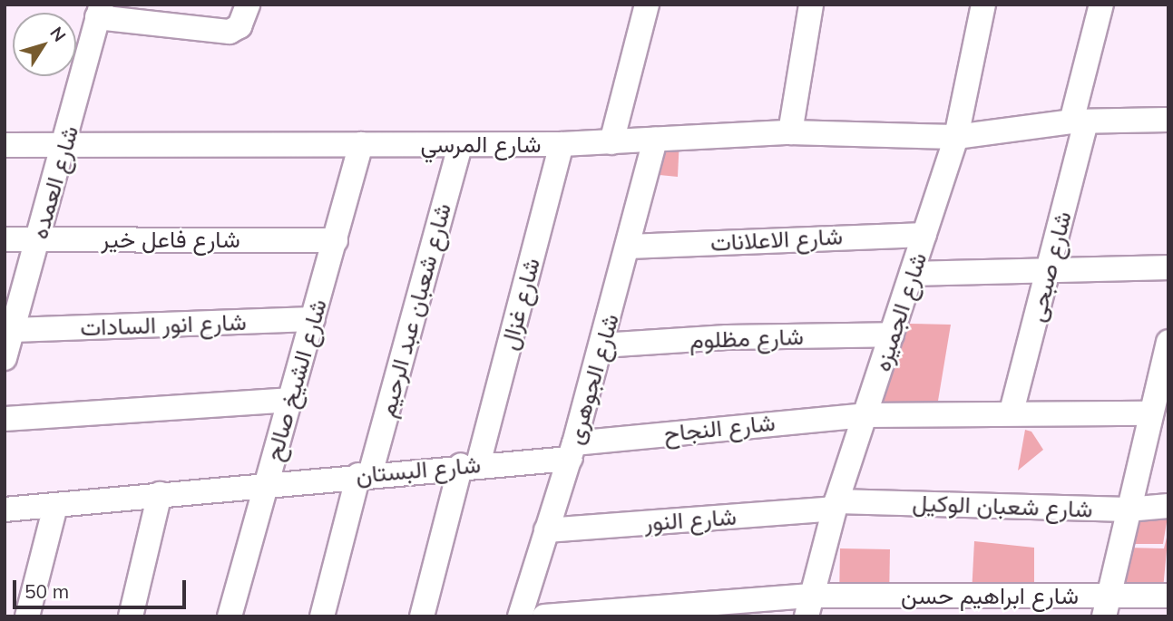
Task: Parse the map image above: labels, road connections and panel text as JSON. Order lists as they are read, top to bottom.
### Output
{
  "streets": {
    "street": [
      "شارع المرسي",
      "شارع العمده",
      "شارع فاعل خير",
      "شارع الاعلانات",
      "شارع صبحى",
      "شارع غزال",
      "شارع شعبان عبد الرحيم",
      "شارع الجميزه",
      "شارع انور السادات",
      "شارع مظلوم",
      "شارع الجوهرى",
      "شارع الشيخ صالح",
      "شارع النجاح",
      "شارع البستان",
      "شارع شعبان الوكيل",
      "شارع النور",
      "شارع ابراهيم حسن"
    ]
  },
  "crossings": [
    ["شارع المرسي", "شارع العمده"],
    ["شارع المرسي", "شارع صبحى"],
    ["شارع المرسي", "شارع غزال"],
    ["شارع المرسي", "شارع شعبان عبد الرحيم"],
    ["شارع المرسي", "شارع الجميزه"],
    ["شارع المرسي", "شارع الجوهرى"],
    ["شارع المرسي", "شارع الشيخ صالح"],
    ["شارع العمده", "شارع فاعل خير"],
    ["شارع العمده", "شارع انور السادات"],
    ["شارع فاعل خير", "شارع الشيخ صالح"],
    ["شارع الاعلانات", "شارع الجميزه"],
    ["شارع الاعلانات", "شارع الجوهرى"],
    ["شارع صبحى", "شارع النجاح"],
    ["شارع غزال", "شارع البستان"],
    ["شارع شعبان عبد الرحيم", "شارع البستان"],
    ["شارع الجميزه", "شارع مظلوم"],
    ["شارع الجميزه", "شارع النجاح"],
    ["شارع الجميزه", "شارع شعبان الوكيل"],
    ["شارع الجميزه", "شارع النور"],
    ["شارع الجميزه", "شارع ابراهيم حسن"],
    ["شارع انور السادات", "شارع الشيخ صالح"],
    ["شارع مظلوم", "شارع الجوهرى"],
    ["شارع الجوهرى", "شارع النجاح"],
    ["شارع الجوهرى", "شارع البستان"],
    ["شارع الجوهرى", "شارع النور"],
    ["شارع الشيخ صالح", "شارع البستان"],
    ["شارع النجاح", "شارع البستان"],
    ["شارع شعبان الوكيل", "شارع النور"]
  ],
  "scale_bar": "50 m",
  "north": "top right"
}
